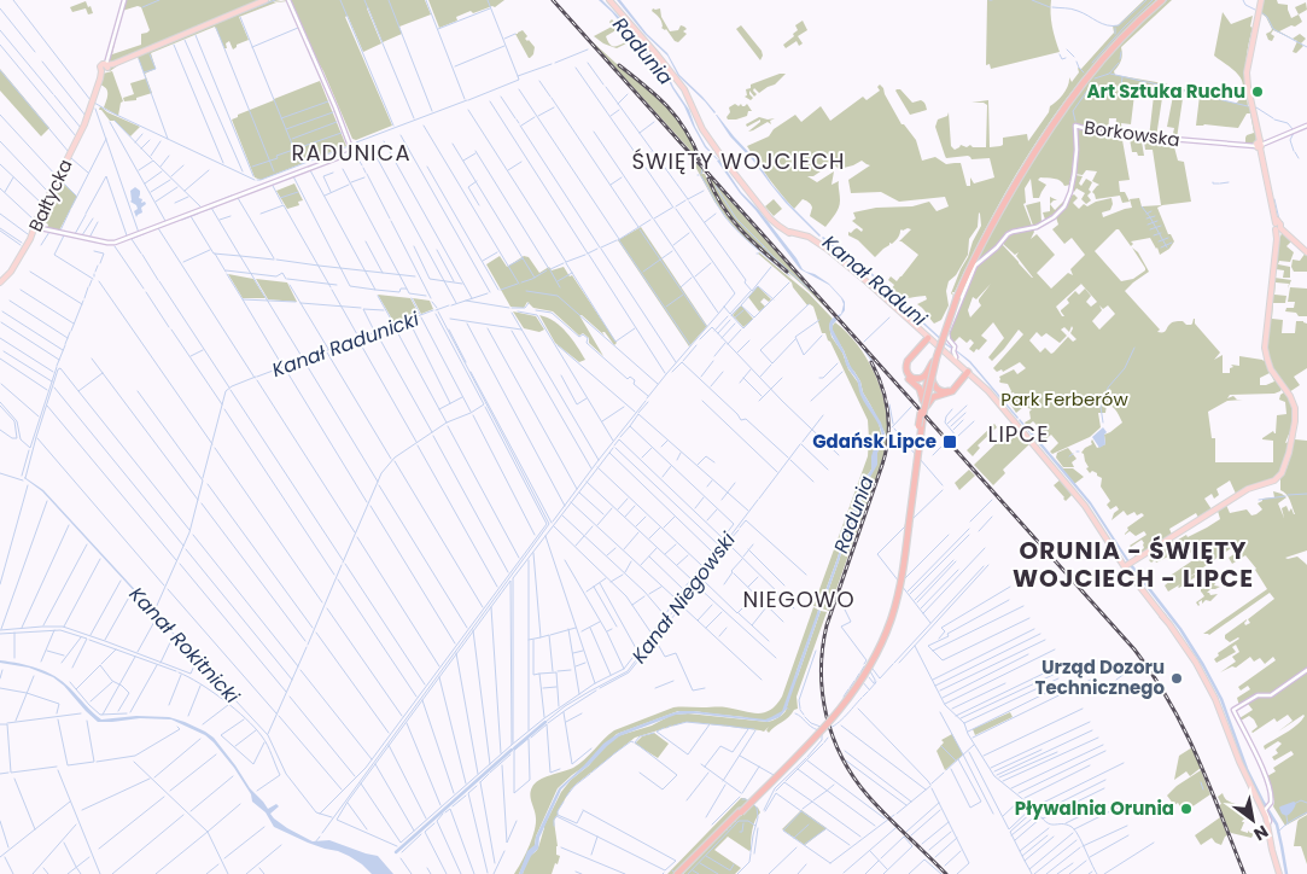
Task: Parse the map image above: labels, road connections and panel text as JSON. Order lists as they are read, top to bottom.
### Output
{
  "streets": {
    "main road": ["Bałtycka"],
    "street": ["Borkowska"]
  },
  "districts": [
    "RADUNICA",
    "ŚWIĘTY WOJCIECH",
    "LIPCE",
    "ORUNIA - ŚWIĘTY WOJCIECH - LIPCE",
    "NIEGOWO"
  ],
  "water": [
    "Radunia",
    "Kanał Raduni",
    "Kanał Radunicki",
    "Kanał Niegowski",
    "Kanał Rokitnicki"
  ],
  "parks": ["Park Ferberów"],
  "places": {
    "other": ["Art Sztuka Ruchu", "Urząd Dozoru Technicznego", "Pływalnia Orunia"],
    "transit": ["Gdańsk Lipce"]
  },
  "north": "bottom right"
}
